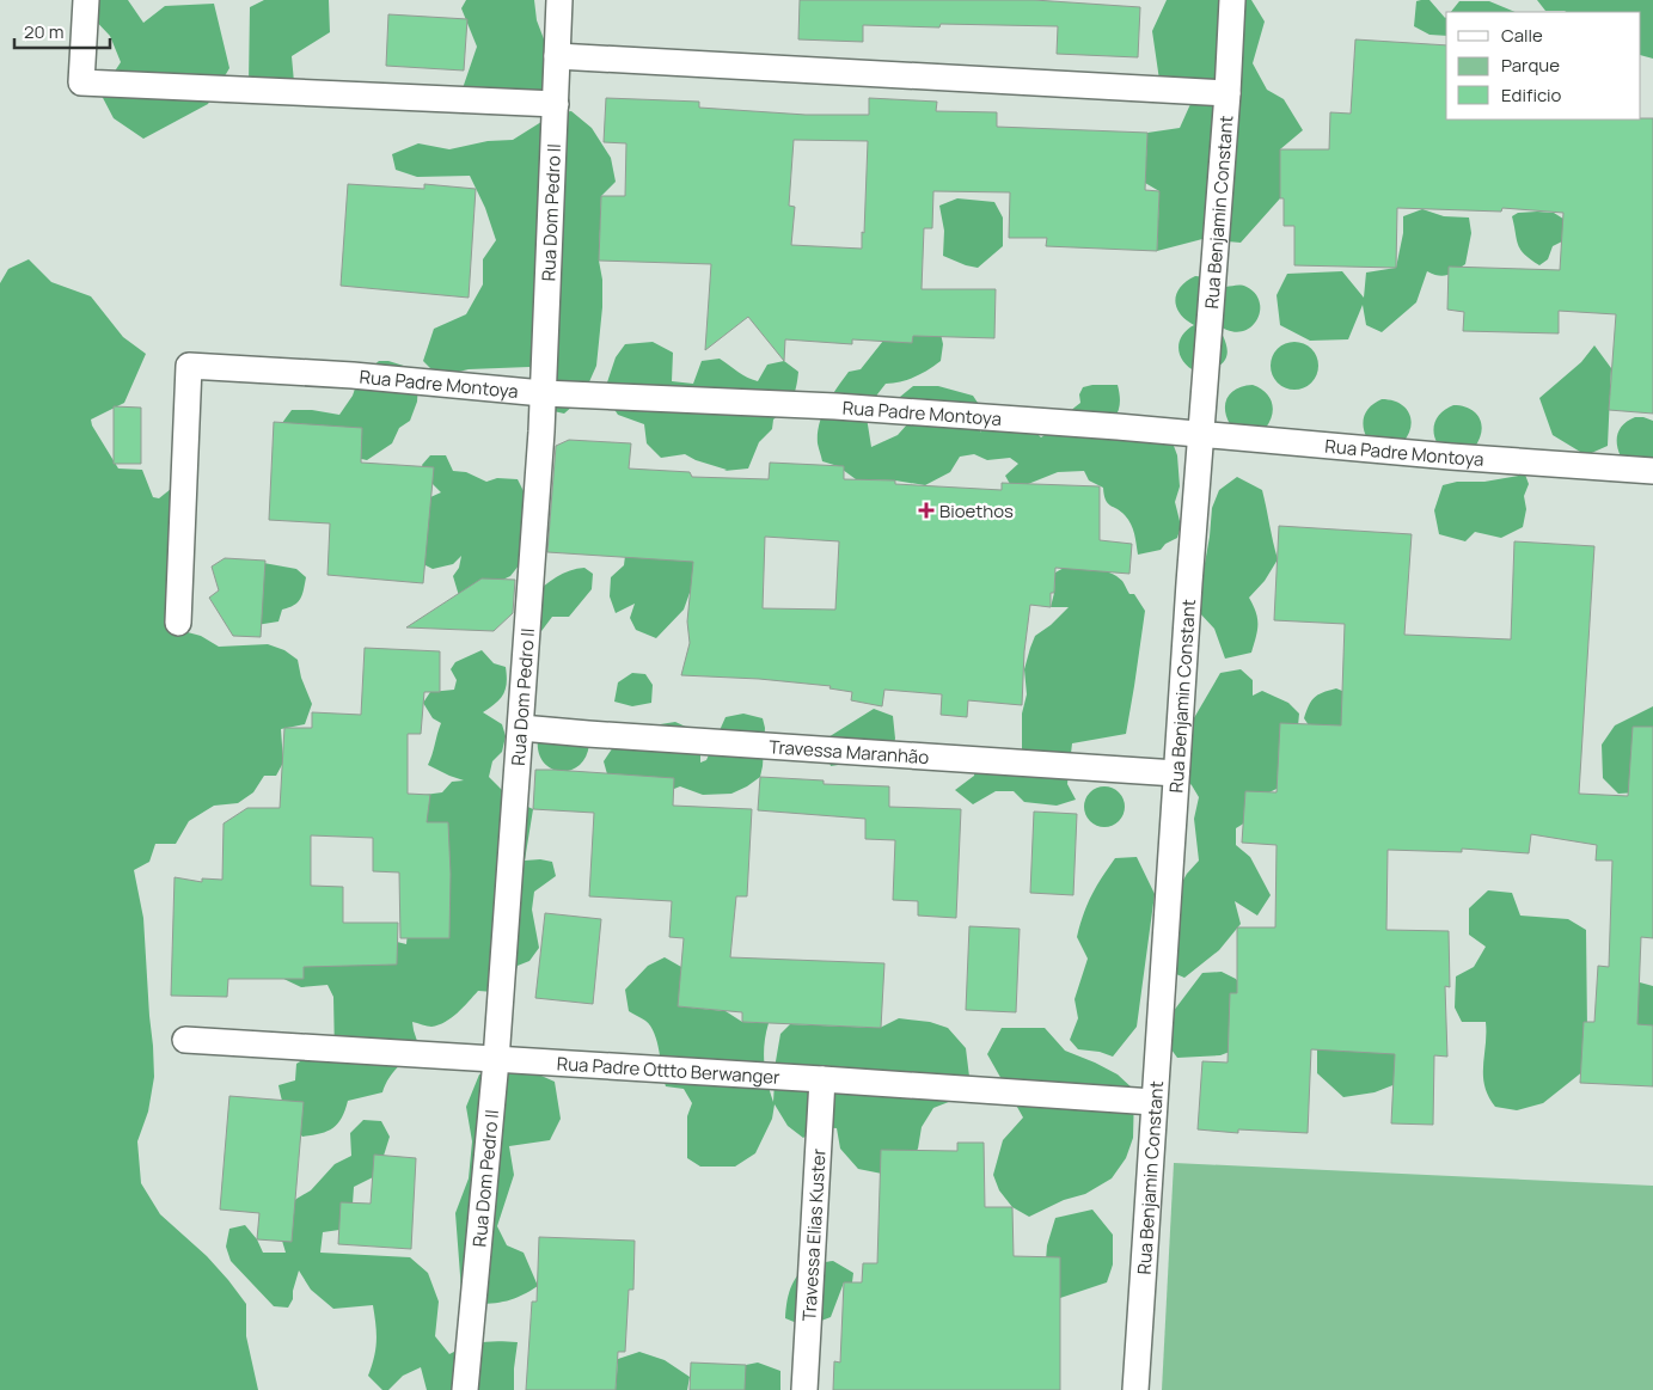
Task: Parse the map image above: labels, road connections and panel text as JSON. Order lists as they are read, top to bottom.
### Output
{
  "streets": {
    "street": [
      "Rua Dom Pedro II",
      "Rua Benjamin Constant",
      "Rua Padre Montoya",
      "Travessa Maranhão",
      "Rua Padre Ottto Berwanger",
      "Travessa Elias Kuster"
    ]
  },
  "crossings": [
    ["Rua Dom Pedro II", "Rua Padre Montoya"],
    ["Rua Dom Pedro II", "Travessa Maranhão"],
    ["Rua Dom Pedro II", "Rua Padre Ottto Berwanger"],
    ["Rua Benjamin Constant", "Rua Padre Montoya"],
    ["Rua Benjamin Constant", "Travessa Maranhão"],
    ["Rua Benjamin Constant", "Rua Padre Ottto Berwanger"],
    ["Rua Padre Ottto Berwanger", "Travessa Elias Kuster"]
  ],
  "places": {
    "health": ["Bioethos"]
  },
  "legend": ["Calle", "Parque", "Edificio"],
  "scale_bar": "20 m"
}
